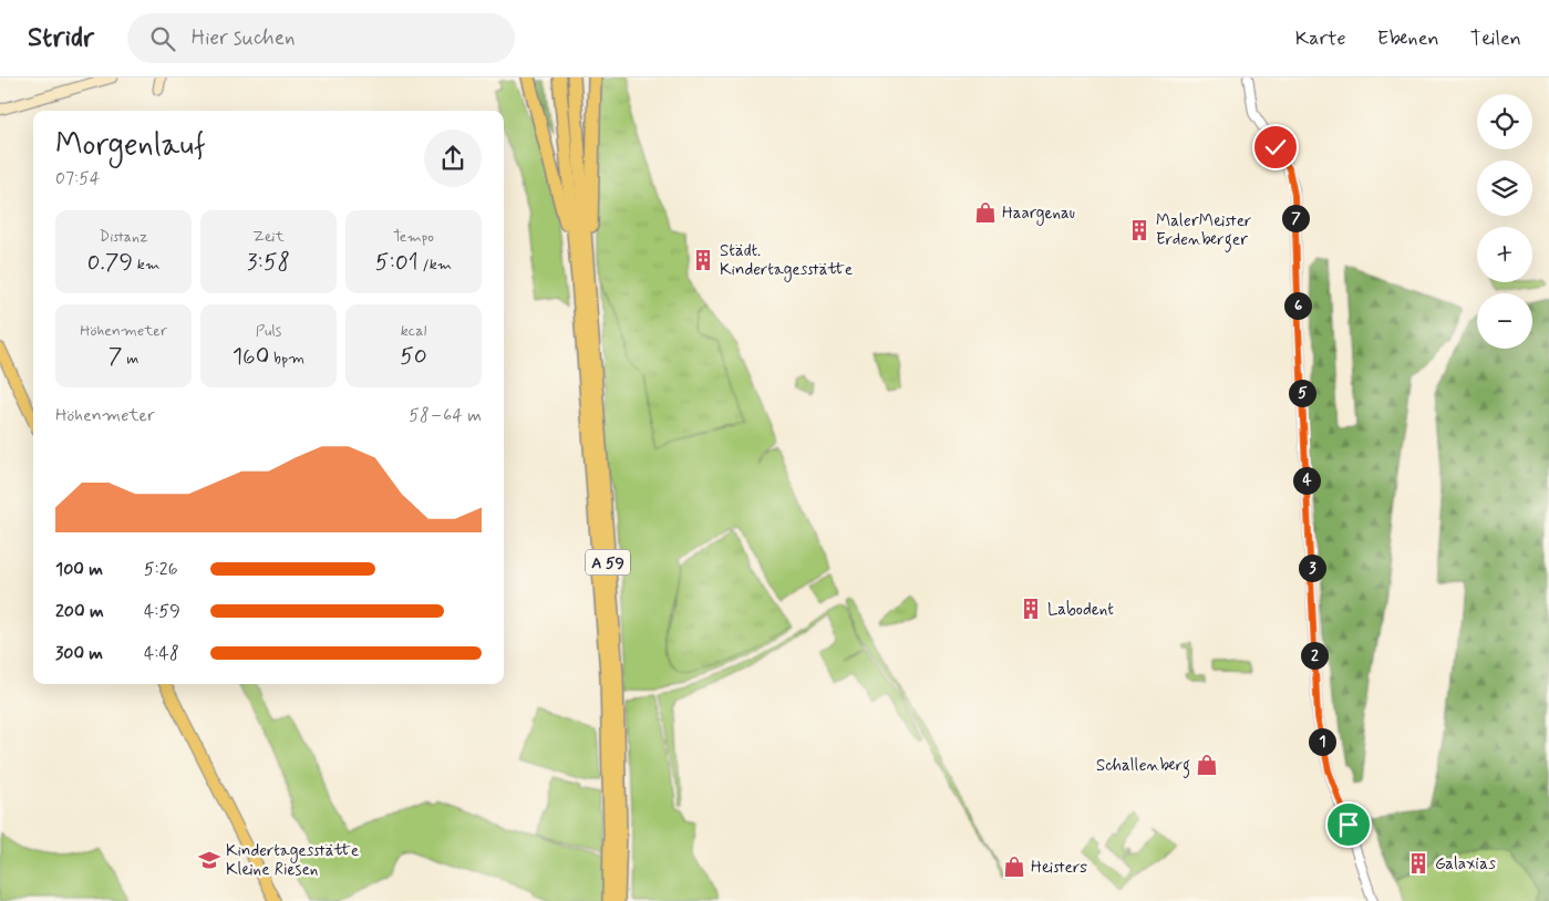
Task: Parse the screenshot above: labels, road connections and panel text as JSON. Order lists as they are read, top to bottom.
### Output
{
  "streets": {
    "highway": ["A 59"]
  },
  "places": {
    "shop": ["Haargenau", "Schallenberg", "Heisters"],
    "building": [
      "MalerMeister Erdenberger",
      "Städt. Kindertagesstätte",
      "Labodent",
      "Galaxias"
    ],
    "school or university": ["Kindertagesstätte Kleine Riesen"]
  },
  "page": {
    "header": "Stridr",
    "search": "Hier suchen",
    "nav": ["Karte", "Ebenen", "Teilen"],
    "map_buttons": ["+", "−"],
    "heading": ["Morgenlauf", "07:54"],
    "pins": [
      "7",
      "6",
      "5",
      "4",
      "3",
      "2",
      "1"
    ],
    "stats": [
      ["Distanz", "0.79 km"],
      ["Zeit", "3:58"],
      ["Tempo", "5:01 /km"],
      ["Höhenmeter", "7 m"],
      ["Puls", "160 bpm"],
      ["kcal", "50"]
    ],
    "chart": ["Höhenmeter", "58–64 m"],
    "list": [
      {
        "name": "100 m",
        "note": "5:26"
      },
      {
        "name": "200 m",
        "note": "4:59"
      },
      {
        "name": "300 m",
        "note": "4:48"
      }
    ]
  }
}
